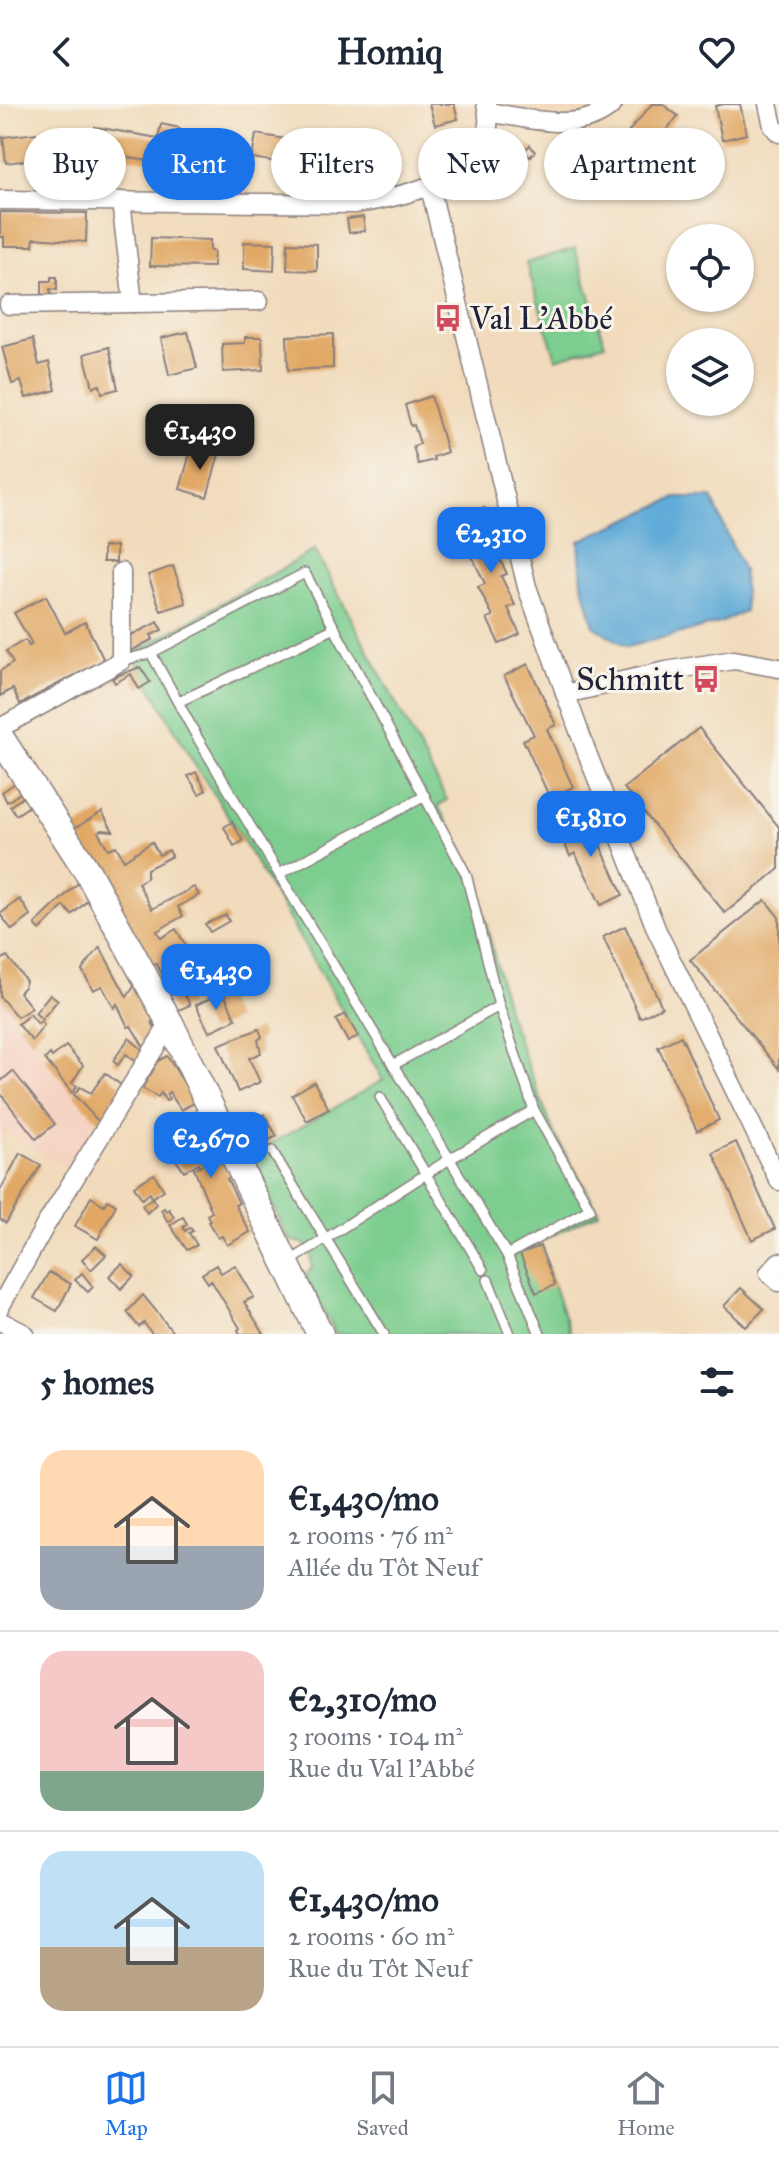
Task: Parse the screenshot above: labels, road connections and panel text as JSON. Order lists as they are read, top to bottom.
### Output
{
  "places": {
    "bus stop": ["Val L'Abbé", "Schmitt"]
  },
  "page": {
    "header": "Homiq",
    "chip": [
      "Buy",
      "Rent",
      "Filters",
      "New",
      "Apartment"
    ],
    "price": [
      "€1,430",
      "€2,310",
      "€1,810",
      "€1,430",
      "€2,670"
    ],
    "heading": "5 homes",
    "list": [
      {
        "name": "€1,430/mo",
        "note": "2 rooms · 76 m² · Allée du Tôt Neuf"
      },
      {
        "name": "€2,310/mo",
        "note": "3 rooms · 104 m² · Rue du Val l'Abbé"
      },
      {
        "name": "€1,430/mo",
        "note": "2 rooms · 60 m² · Rue du Tôt Neuf"
      }
    ],
    "tabs": ["Map", "Saved", "Home"]
  }
}
